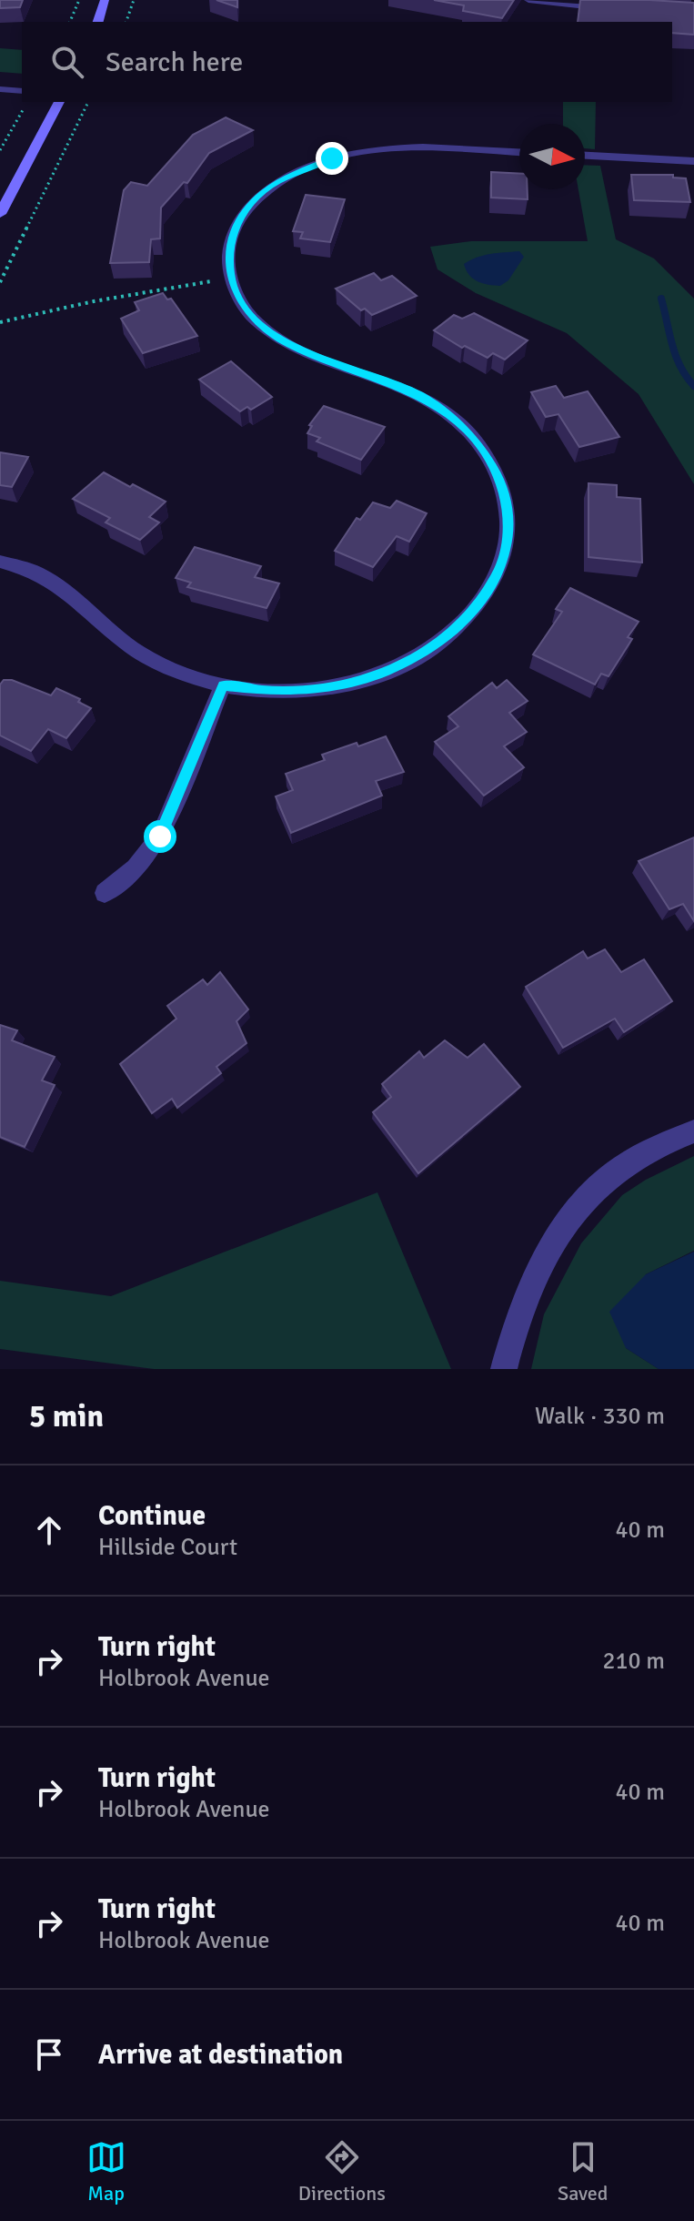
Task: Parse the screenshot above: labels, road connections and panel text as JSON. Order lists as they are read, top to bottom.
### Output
{
  "north": "right",
  "page": {
    "search": "Search here",
    "heading": ["5 min", "Walk · 330 m"],
    "list": [
      ["Continue", "Hillside Court", "40 m"],
      ["Turn right", "Holbrook Avenue", "210 m"],
      ["Turn right", "Holbrook Avenue", "40 m"],
      ["Turn right", "Holbrook Avenue", "40 m"],
      "Arrive at destination"
    ],
    "nav": ["Map", "Directions", "Saved"]
  }
}
